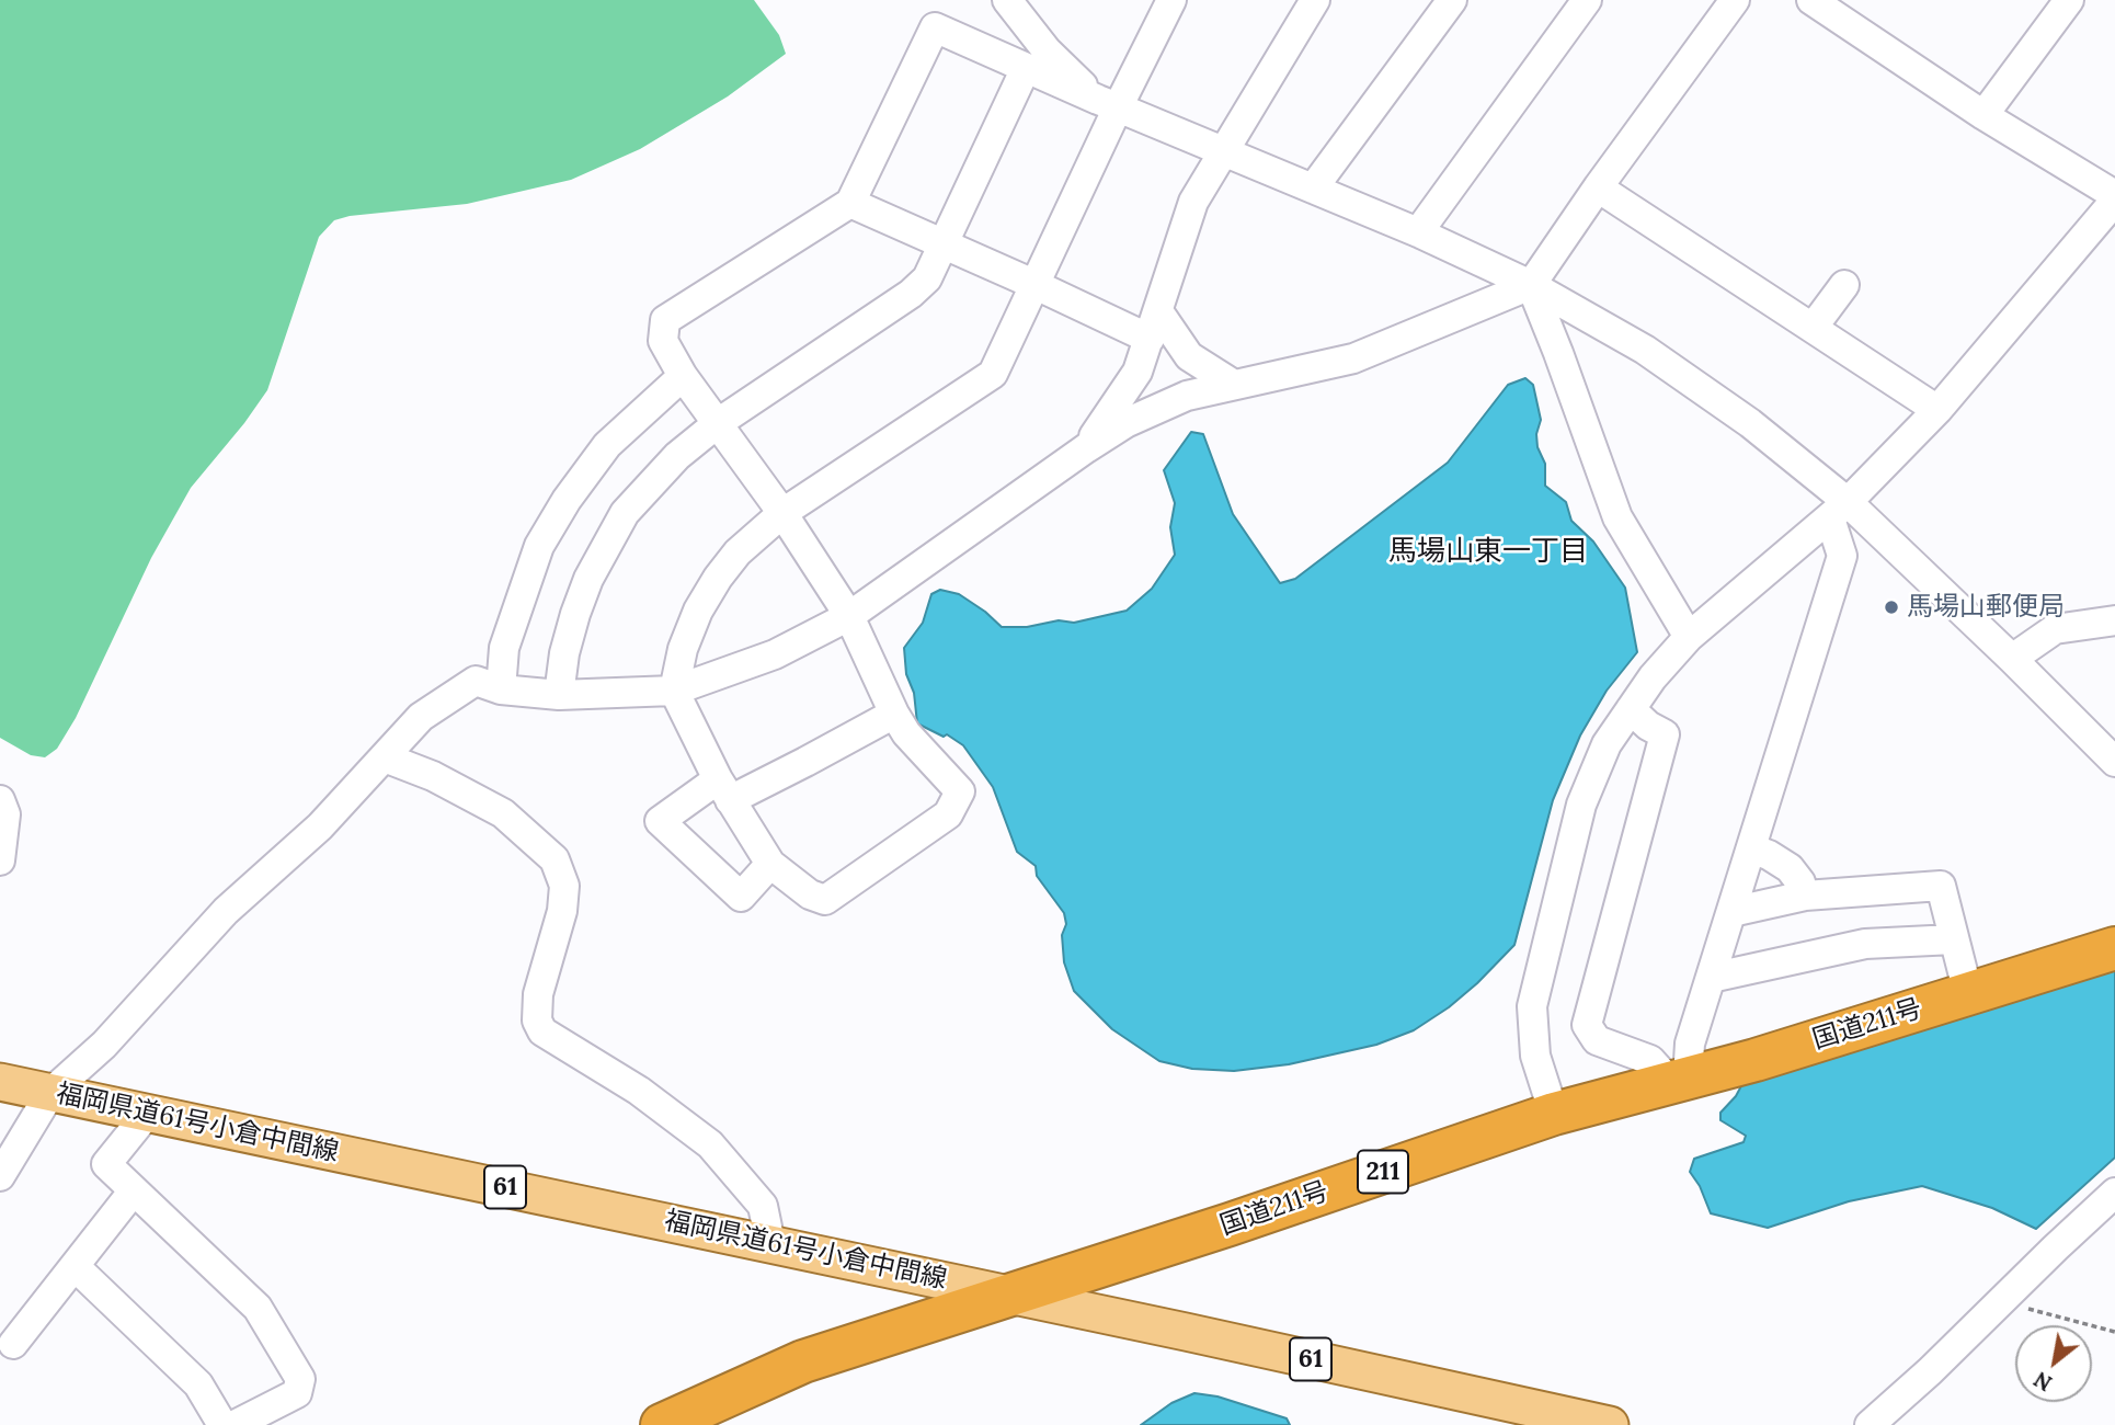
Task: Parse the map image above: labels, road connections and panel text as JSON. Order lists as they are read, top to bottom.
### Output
{
  "streets": {
    "highway": ["国道211号", "211"],
    "main road": ["福岡県道61号小倉中間線", "61"]
  },
  "crossings": [
    ["国道211号", "福岡県道61号小倉中間線"]
  ],
  "districts": ["馬場山東一丁目"],
  "places": ["馬場山郵便局"],
  "north": "bottom left"
}
